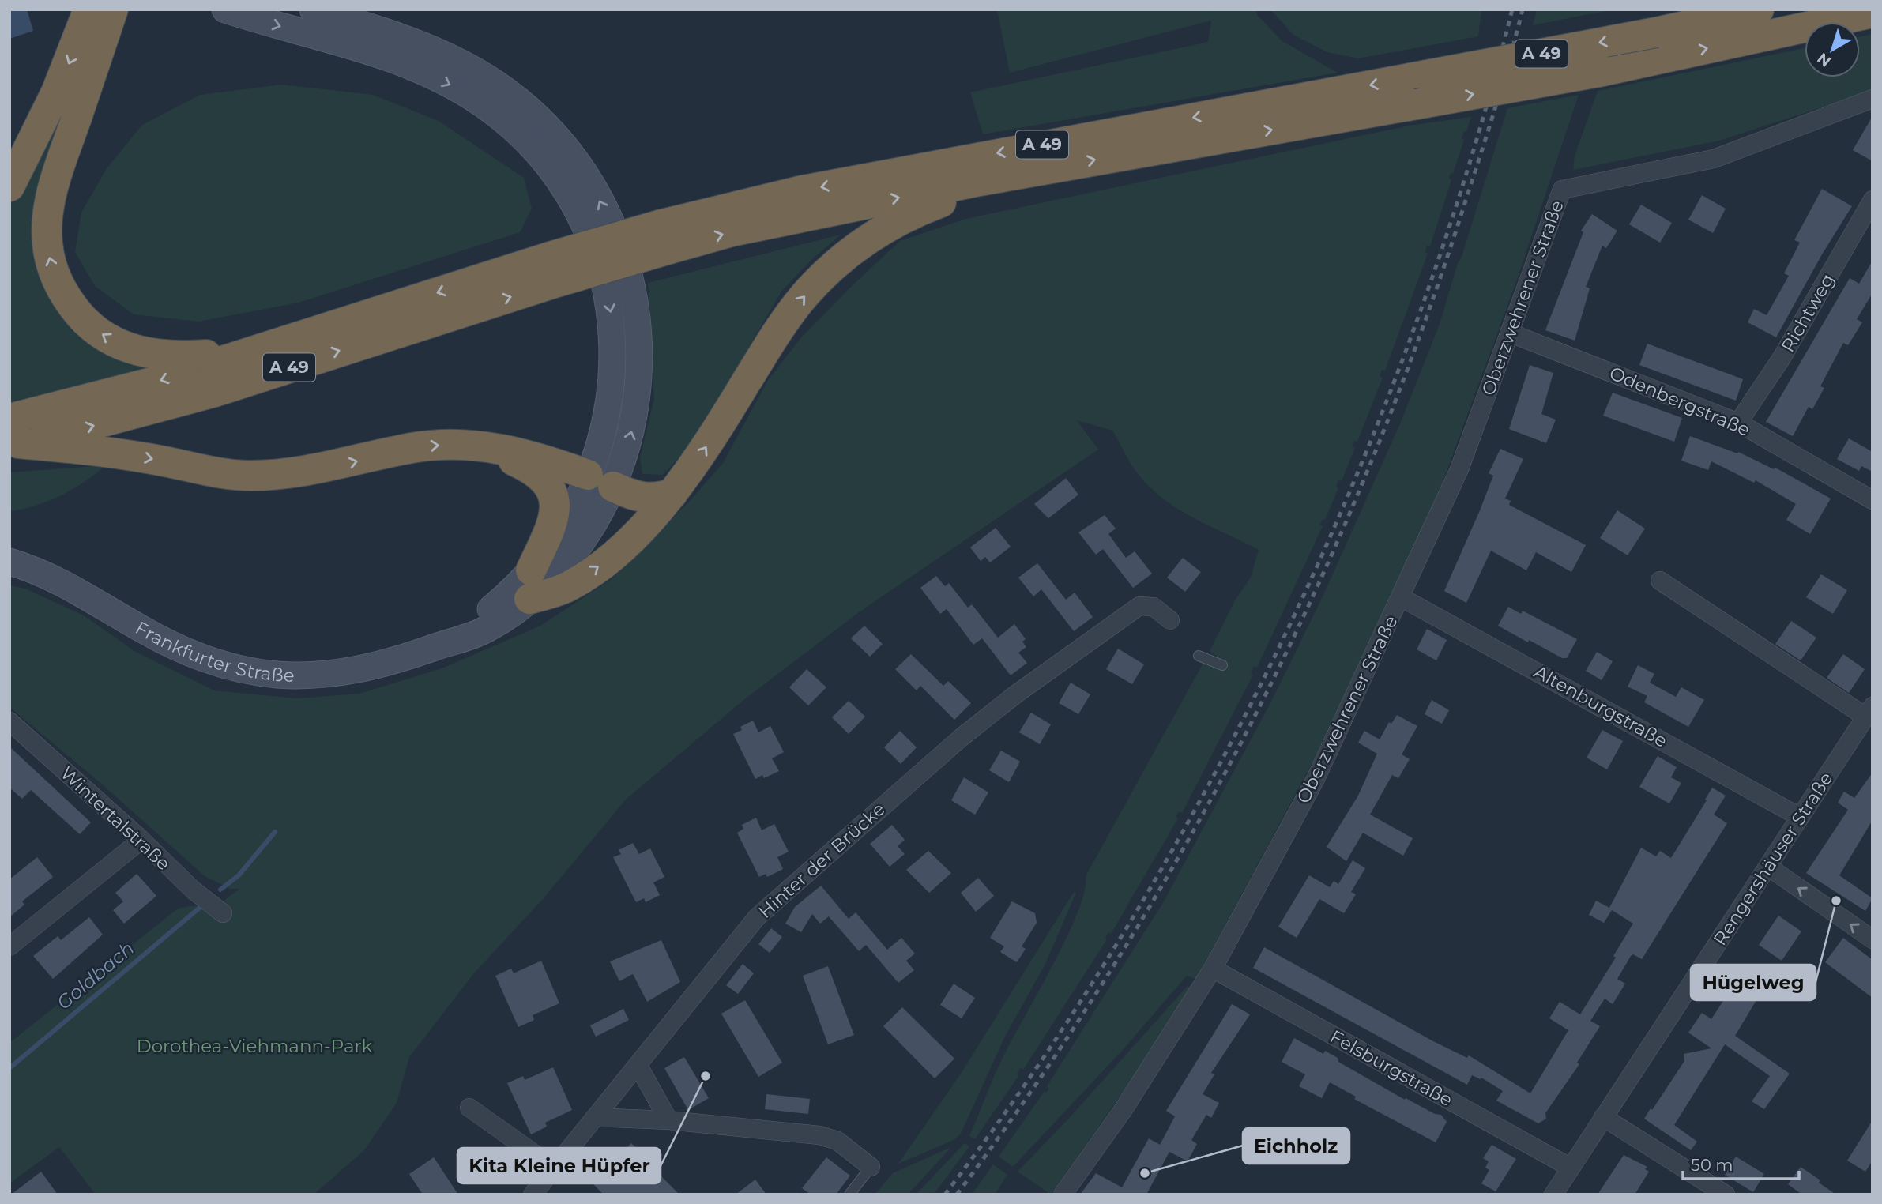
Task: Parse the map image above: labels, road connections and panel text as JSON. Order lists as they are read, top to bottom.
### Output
{
  "streets": {
    "highway": ["A 49"],
    "main road": ["Frankfurter Straße"],
    "street": [
      "Oberzwehrener Straße",
      "Richtweg",
      "Odenbergstraße",
      "Altenburgstraße",
      "Wintertalstraße",
      "Rengershäuser Straße",
      "Hinter der Brücke",
      "Felsburgstraße"
    ]
  },
  "crossings": [
    ["Oberzwehrener Straße", "Odenbergstraße"],
    ["Oberzwehrener Straße", "Altenburgstraße"],
    ["Oberzwehrener Straße", "Felsburgstraße"],
    ["Richtweg", "Odenbergstraße"],
    ["Altenburgstraße", "Rengershäuser Straße"],
    ["Rengershäuser Straße", "Felsburgstraße"]
  ],
  "water": ["Goldbach"],
  "parks": ["Dorothea-Viehmann-Park"],
  "places": ["Hügelweg", "Kita Kleine Hüpfer", "Eichholz"],
  "scale_bar": "50 m",
  "north": "bottom left"
}
